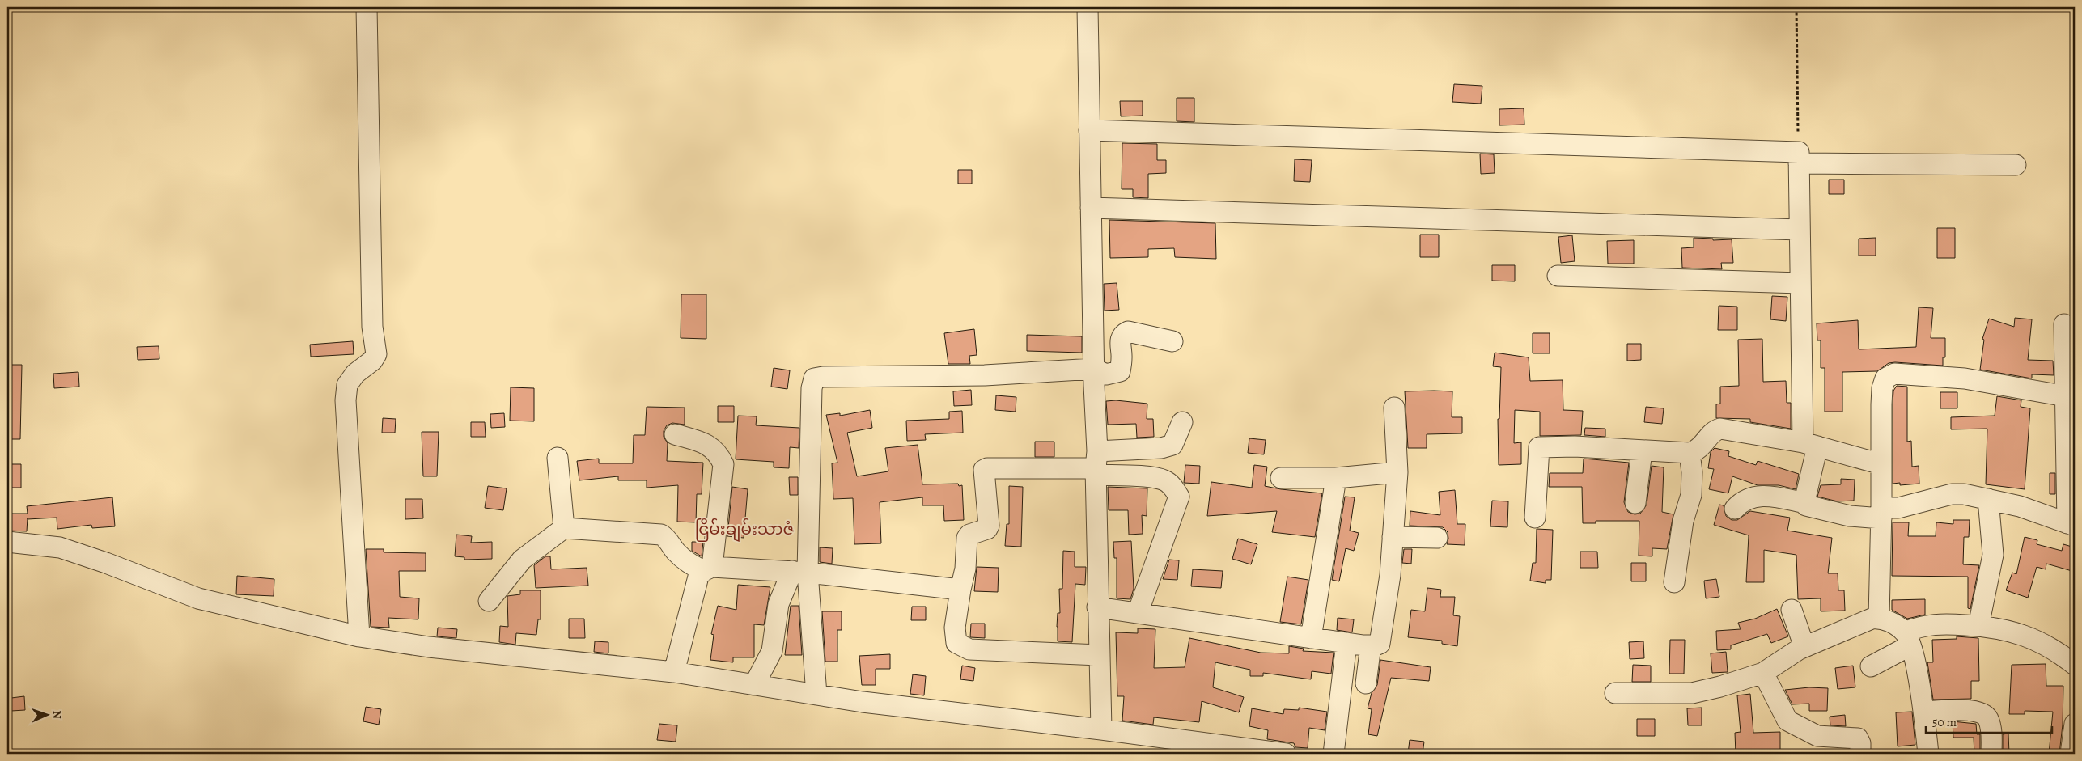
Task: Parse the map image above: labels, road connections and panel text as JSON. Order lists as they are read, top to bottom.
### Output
{
  "districts": ["ငြိမ်းချမ်းသာဇံ"],
  "scale_bar": "50 m",
  "north": "right"
}
